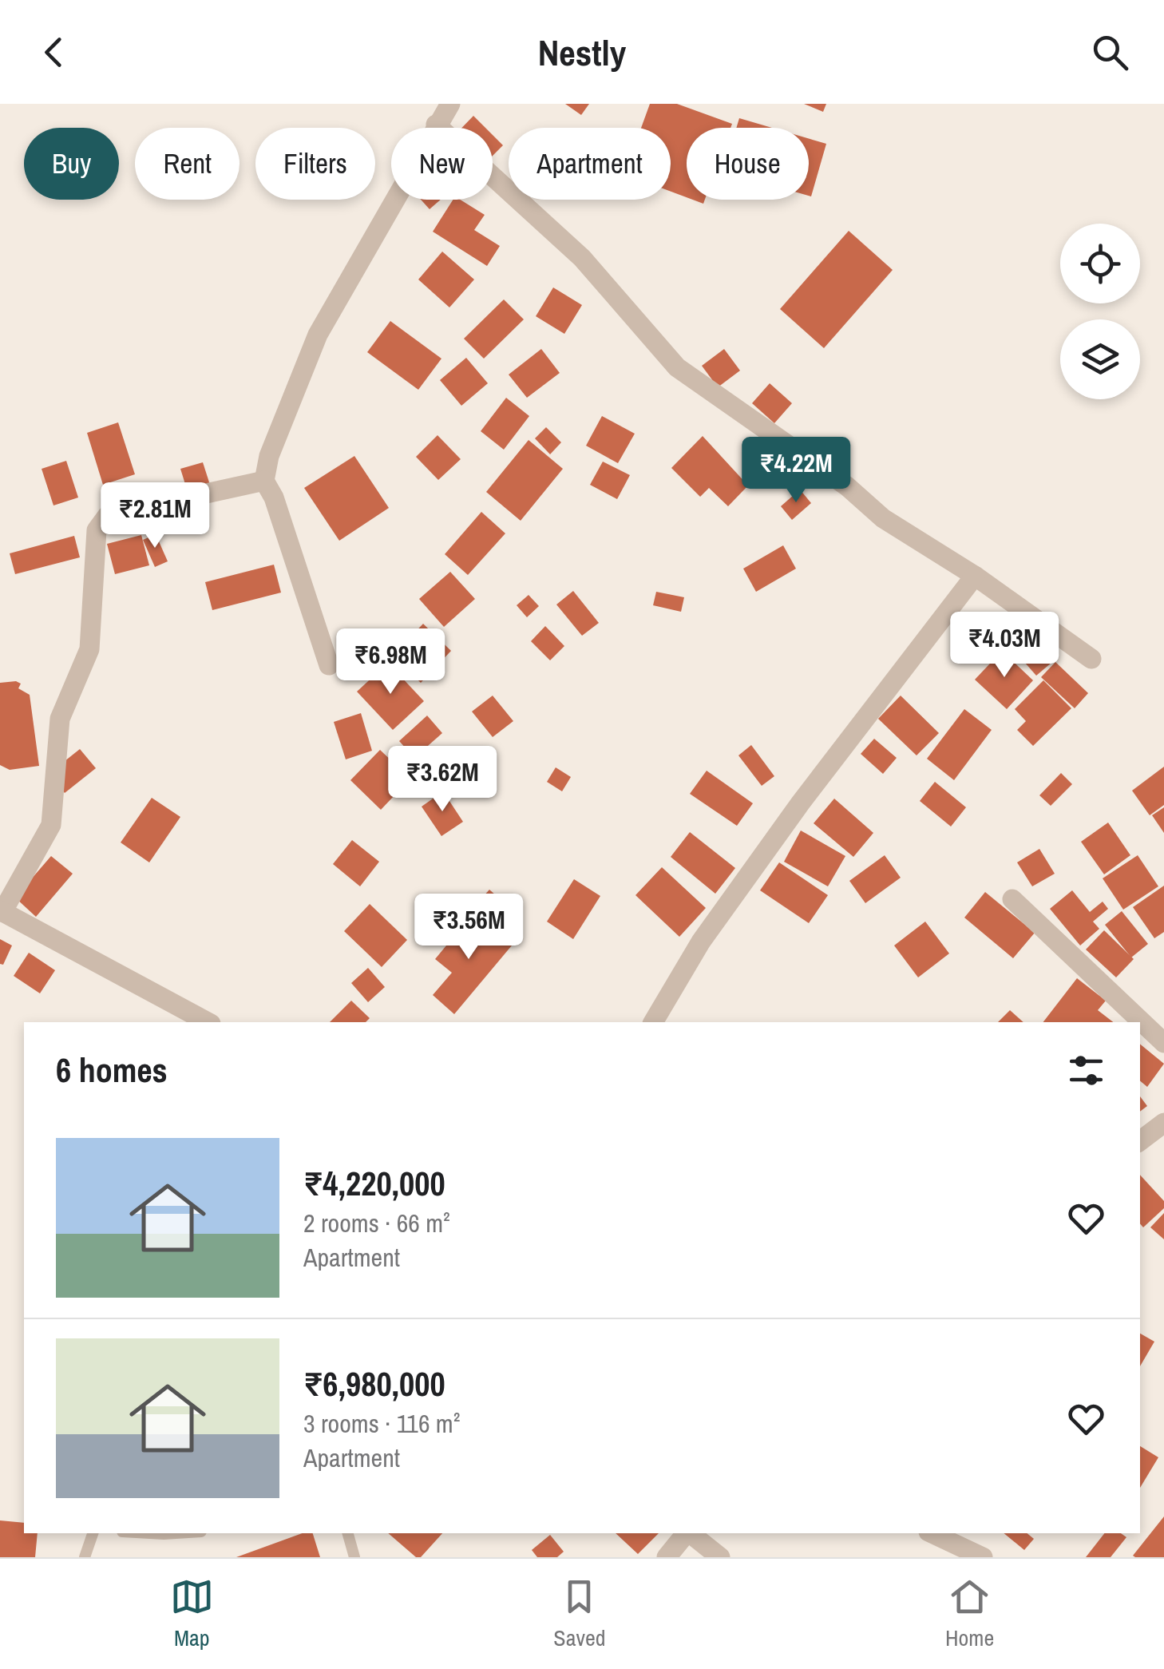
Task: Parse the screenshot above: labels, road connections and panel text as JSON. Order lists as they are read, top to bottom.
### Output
{
  "page": {
    "header": "Nestly",
    "chip": [
      "Buy",
      "Rent",
      "Filters",
      "New",
      "Apartment",
      "House"
    ],
    "price": [
      "₹4.22M",
      "₹2.81M",
      "₹4.03M",
      "₹6.98M",
      "₹3.62M",
      "₹3.56M"
    ],
    "heading": "6 homes",
    "list": [
      {
        "name": "₹4,220,000",
        "note": "2 rooms · 66 m² · Apartment"
      },
      {
        "name": "₹6,980,000",
        "note": "3 rooms · 116 m² · Apartment"
      }
    ],
    "tabs": ["Map", "Saved", "Home"]
  }
}
